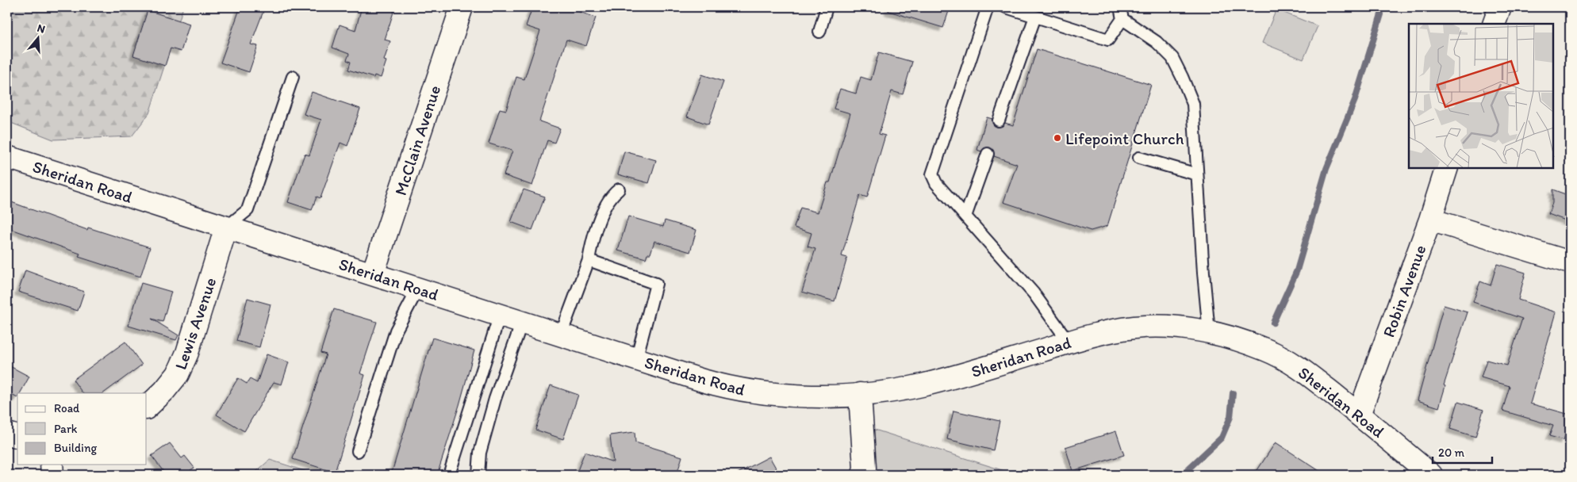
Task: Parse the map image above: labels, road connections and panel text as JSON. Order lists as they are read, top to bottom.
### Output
{
  "streets": {
    "main road": [
      "McClain Avenue",
      "Sheridan Road",
      "Robin Avenue",
      "Lewis Avenue"
    ]
  },
  "crossings": [
    ["McClain Avenue", "Sheridan Road"],
    ["Sheridan Road", "Robin Avenue"],
    ["Sheridan Road", "Lewis Avenue"]
  ],
  "places": ["Lifepoint Church"],
  "legend": ["Road", "Park", "Building"],
  "scale_bar": "20 m",
  "north": "top"
}
